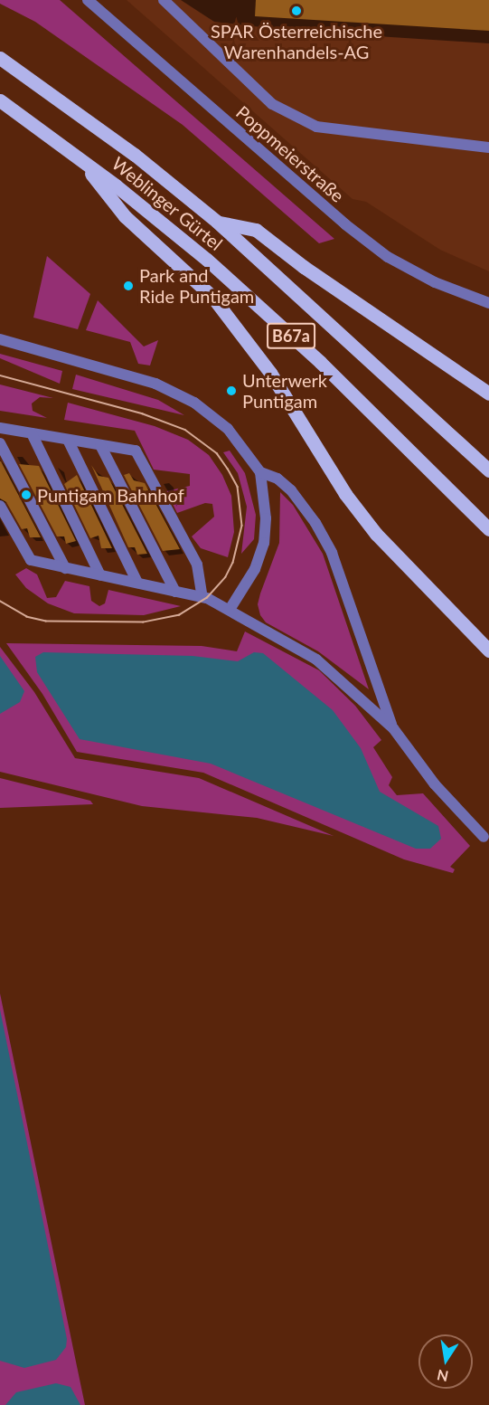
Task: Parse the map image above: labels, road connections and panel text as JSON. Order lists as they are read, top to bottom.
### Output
{
  "streets": {
    "main road": ["Weblinger Gürtel", "B67a"],
    "street": ["Poppmeierstraße"]
  },
  "places": [
    "SPAR Österreichische Warenhandels-AG",
    "Park and Ride Puntigam",
    "Unterwerk Puntigam",
    "Puntigam Bahnhof"
  ],
  "north": "bottom"
}
